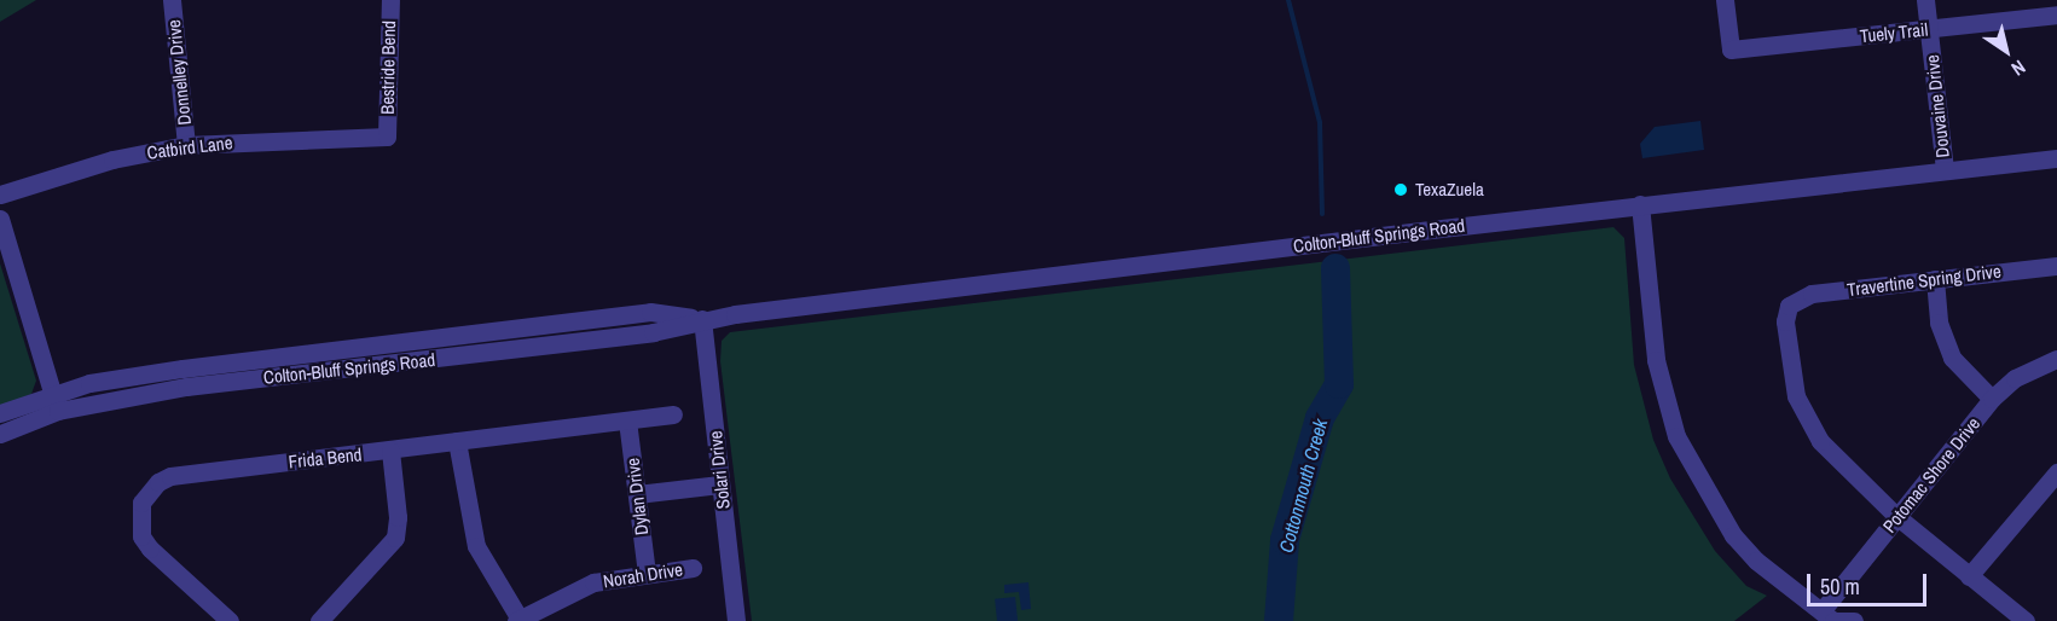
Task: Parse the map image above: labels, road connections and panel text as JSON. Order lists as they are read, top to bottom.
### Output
{
  "streets": {
    "street": [
      "Tuely Trail",
      "Bestride Bend",
      "Donnelley Drive",
      "Douvaine Drive",
      "Catbird Lane",
      "Colton-Bluff Springs Road",
      "Travertine Spring Drive",
      "Frida Bend",
      "Solari Drive",
      "Potomac Shore Drive",
      "Dylan Drive",
      "Norah Drive"
    ]
  },
  "crossings": [
    ["Tuely Trail", "Douvaine Drive"],
    ["Bestride Bend", "Catbird Lane"],
    ["Donnelley Drive", "Catbird Lane"],
    ["Douvaine Drive", "Colton-Bluff Springs Road"],
    ["Colton-Bluff Springs Road", "Solari Drive"],
    ["Travertine Spring Drive", "Potomac Shore Drive"],
    ["Frida Bend", "Dylan Drive"],
    ["Dylan Drive", "Norah Drive"]
  ],
  "water": ["Cottonmouth Creek"],
  "places": ["TexaZuela"],
  "scale_bar": "50 m",
  "north": "bottom right"
}
